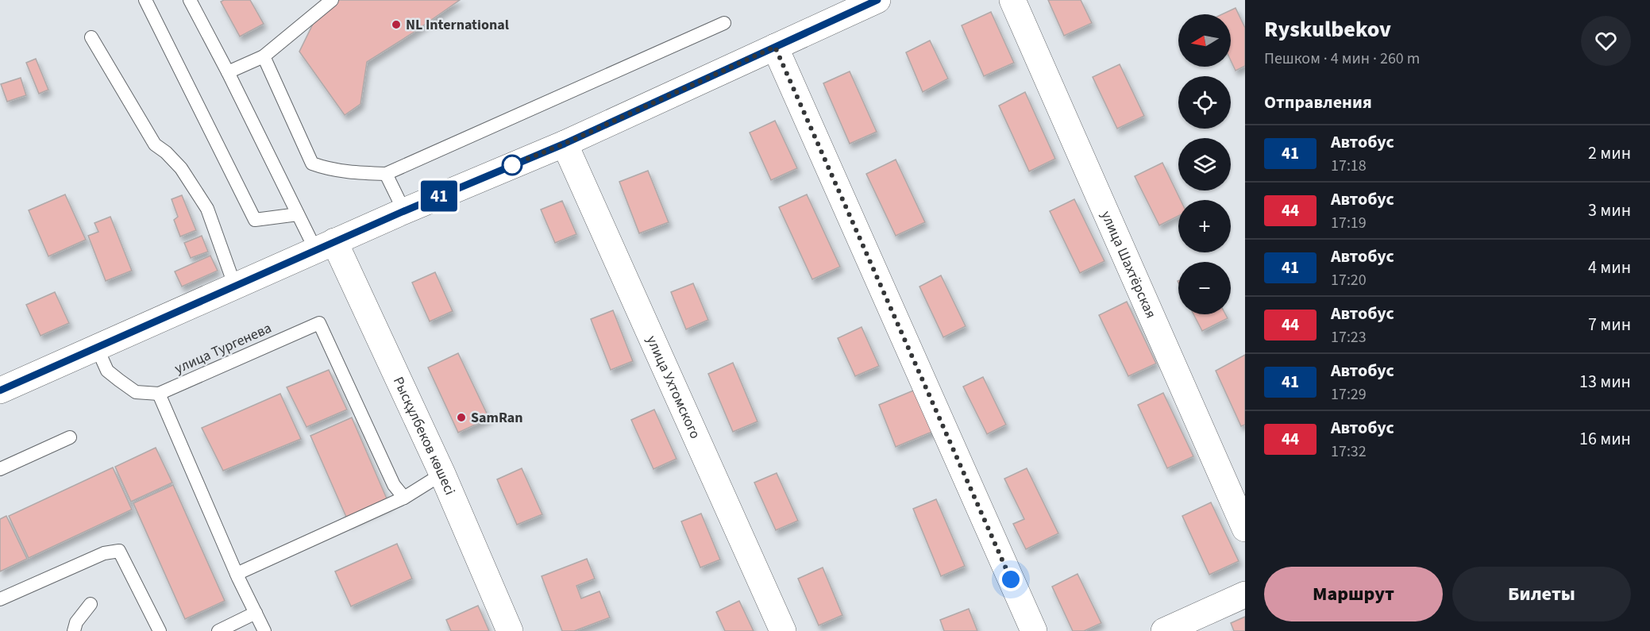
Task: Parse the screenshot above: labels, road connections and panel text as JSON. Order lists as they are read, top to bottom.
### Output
{
  "streets": {
    "street": ["улица Шахтёрская", "улица Ухтомского", "Рысқұлбеков көшесі"],
    "lane": ["улица Тургенева"]
  },
  "places": ["NL International", "SamRan"],
  "lines": ["bus line 41"],
  "north": "left",
  "page": {
    "on_map": "41",
    "heading": [
      ["Ryskulbekov", "Пешком · 4 мин · 260 m"],
      "Отправления"
    ],
    "map_buttons": ["+", "−"],
    "list": [
      {
        "mark": "41",
        "name": "Автобус",
        "note": "17:18",
        "value": "2 мин"
      },
      {
        "mark": "44",
        "name": "Автобус",
        "note": "17:19",
        "value": "3 мин"
      },
      {
        "mark": "41",
        "name": "Автобус",
        "note": "17:20",
        "value": "4 мин"
      },
      {
        "mark": "44",
        "name": "Автобус",
        "note": "17:23",
        "value": "7 мин"
      },
      {
        "mark": "41",
        "name": "Автобус",
        "note": "17:29",
        "value": "13 мин"
      },
      {
        "mark": "44",
        "name": "Автобус",
        "note": "17:32",
        "value": "16 мин"
      }
    ],
    "buttons": ["Маршрут", "Билеты"]
  }
}
